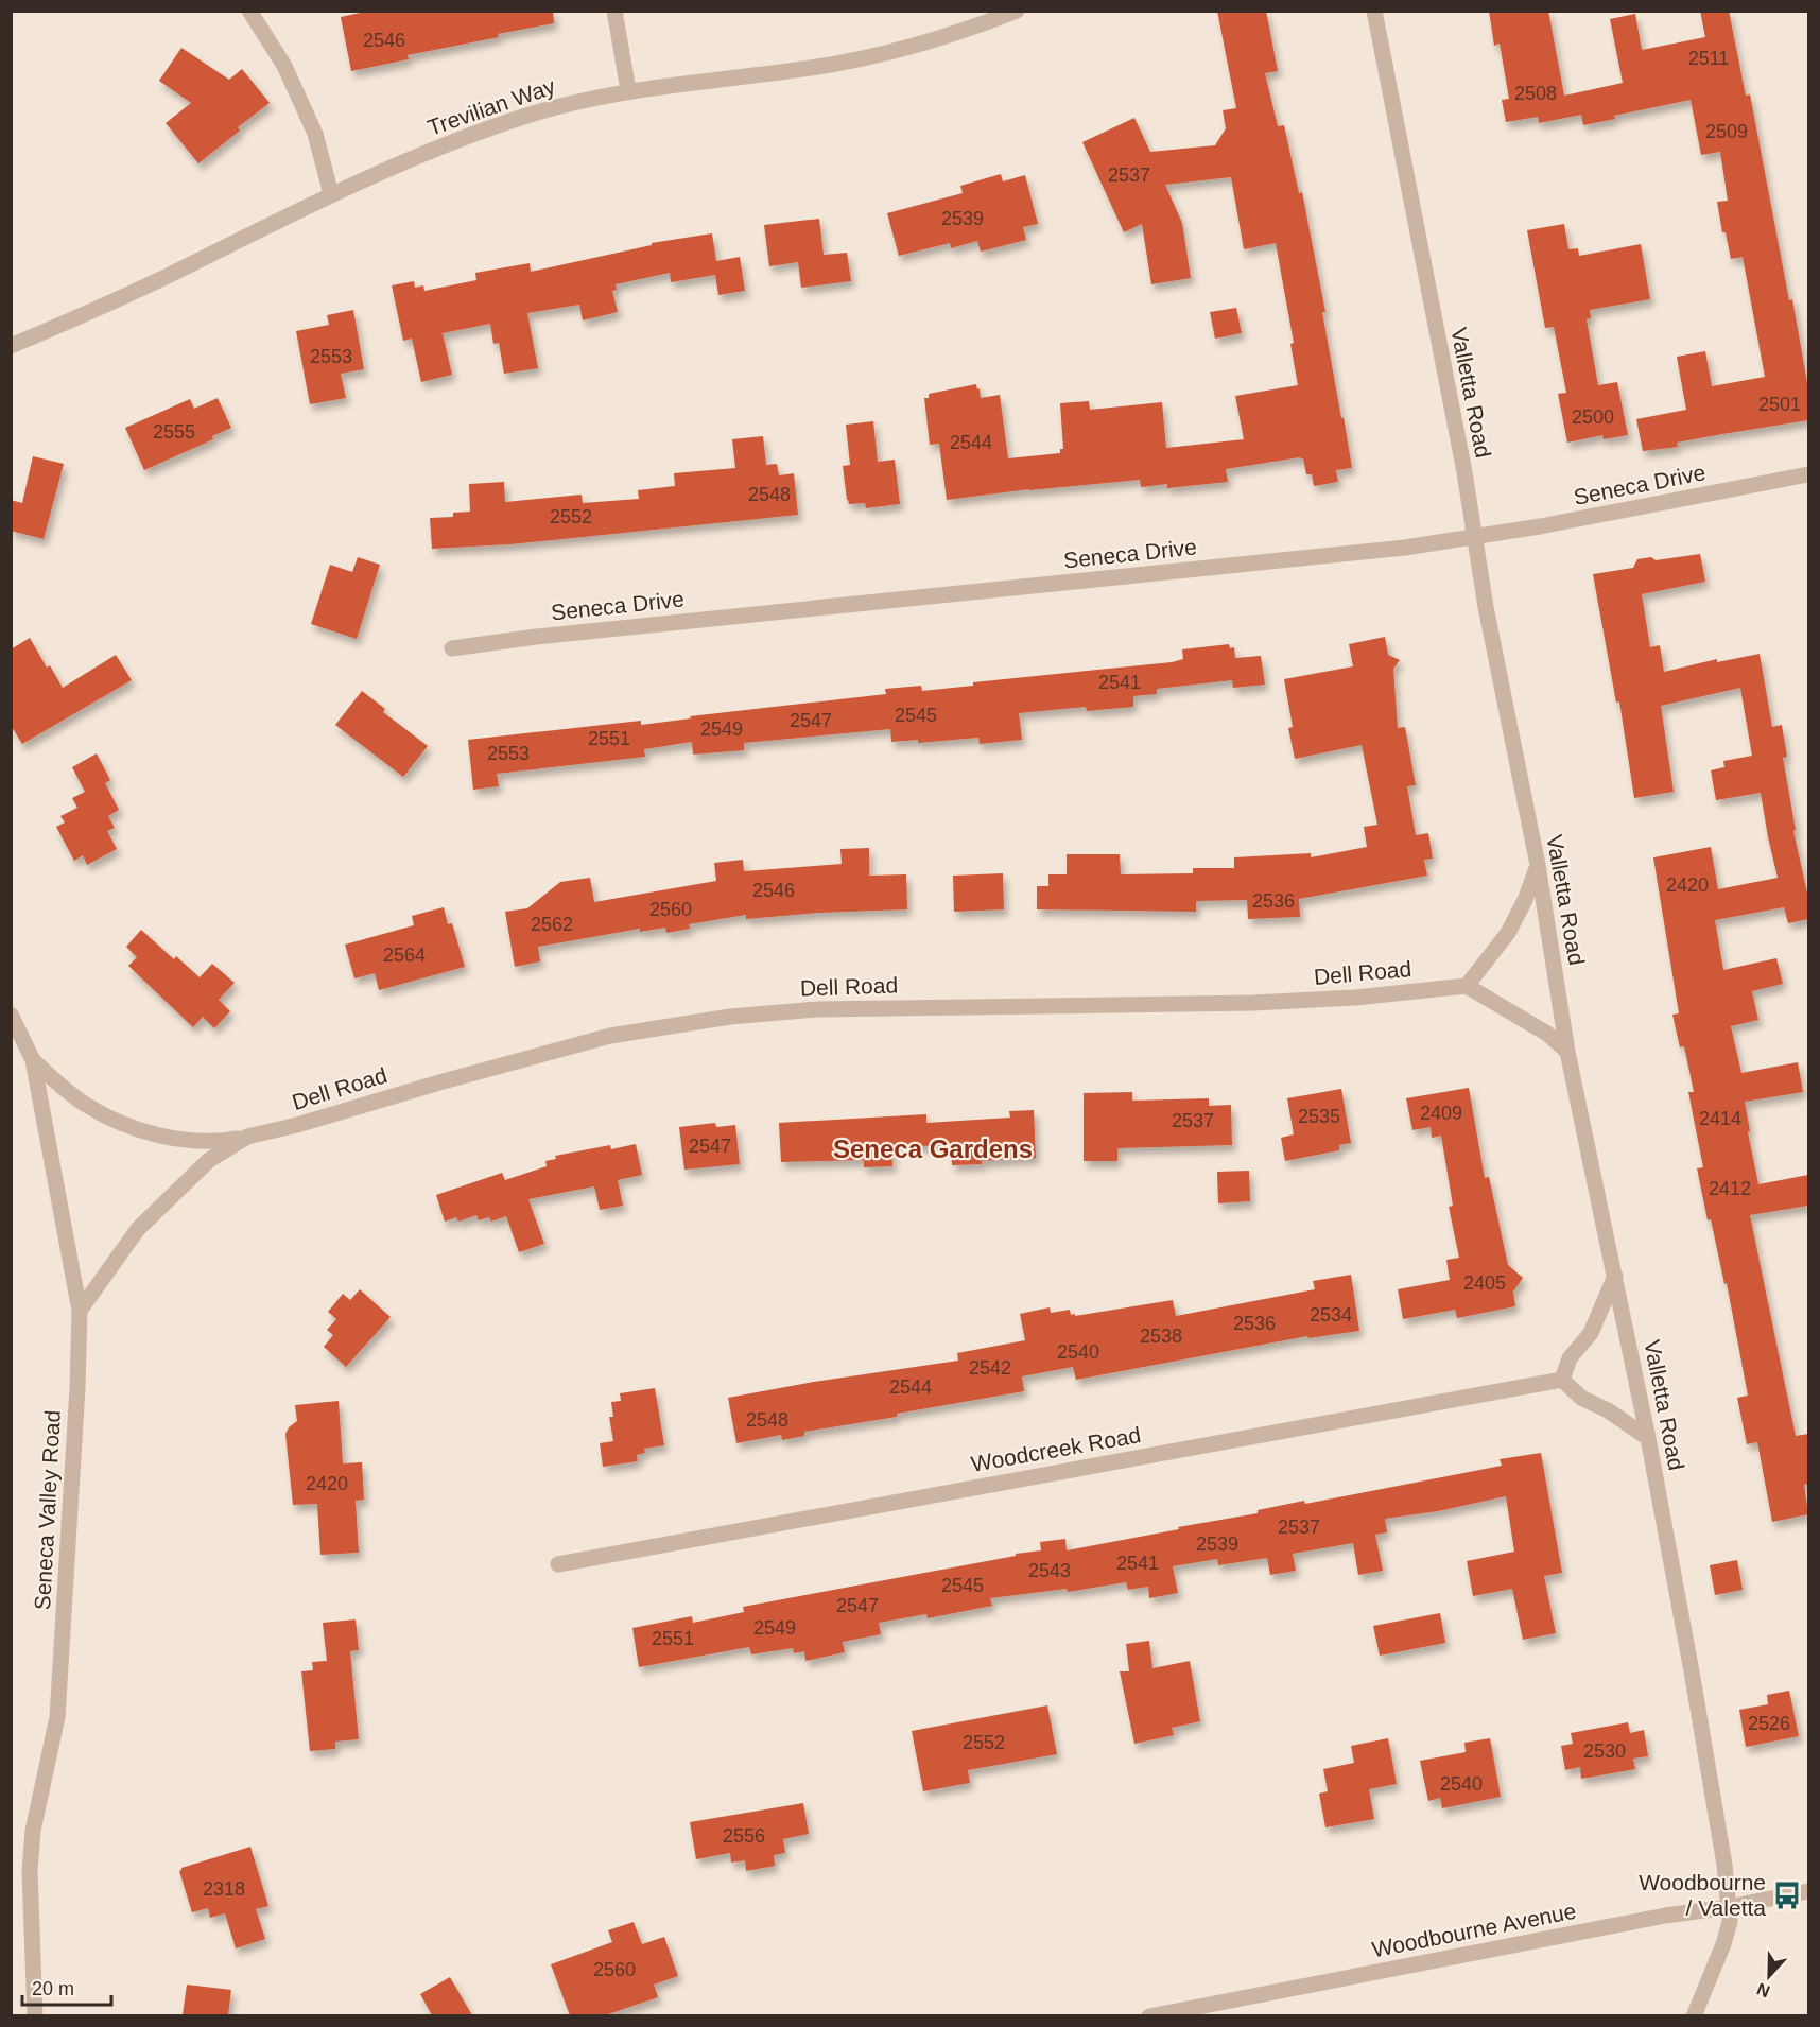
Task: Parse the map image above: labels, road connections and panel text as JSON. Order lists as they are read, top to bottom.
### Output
{
  "streets": {
    "street": [
      "Trevilian Way",
      "Valletta Road",
      "Seneca Drive",
      "Dell Road",
      "Woodcreek Road",
      "Seneca Valley Road",
      "Woodbourne Avenue"
    ]
  },
  "crossings": [
    ["Valletta Road", "Seneca Drive"],
    ["Valletta Road", "Woodbourne Avenue"],
    ["Dell Road", "Seneca Valley Road"]
  ],
  "districts": ["Seneca Gardens"],
  "places": {
    "bus stop": ["Woodbourne / Valetta"]
  },
  "house_numbers": [
    "2546",
    "2511",
    "2508",
    "2509",
    "2537",
    "2539",
    "2553",
    "2501",
    "2500",
    "2555",
    "2544",
    "2548",
    "2552",
    "2541",
    "2545",
    "2547",
    "2549",
    "2551",
    "2553",
    "2420",
    "2546",
    "2536",
    "2560",
    "2562",
    "2564",
    "2409",
    "2535",
    "2414",
    "2537",
    "2547",
    "2412",
    "2405",
    "2534",
    "2536",
    "2538",
    "2540",
    "2542",
    "2544",
    "2548",
    "2420",
    "2537",
    "2539",
    "2541",
    "2543",
    "2545",
    "2547",
    "2549",
    "2551",
    "2526",
    "2552",
    "2530",
    "2540",
    "2556",
    "2318",
    "2560"
  ],
  "scale_bar": "20 m",
  "north": "bottom"
}
